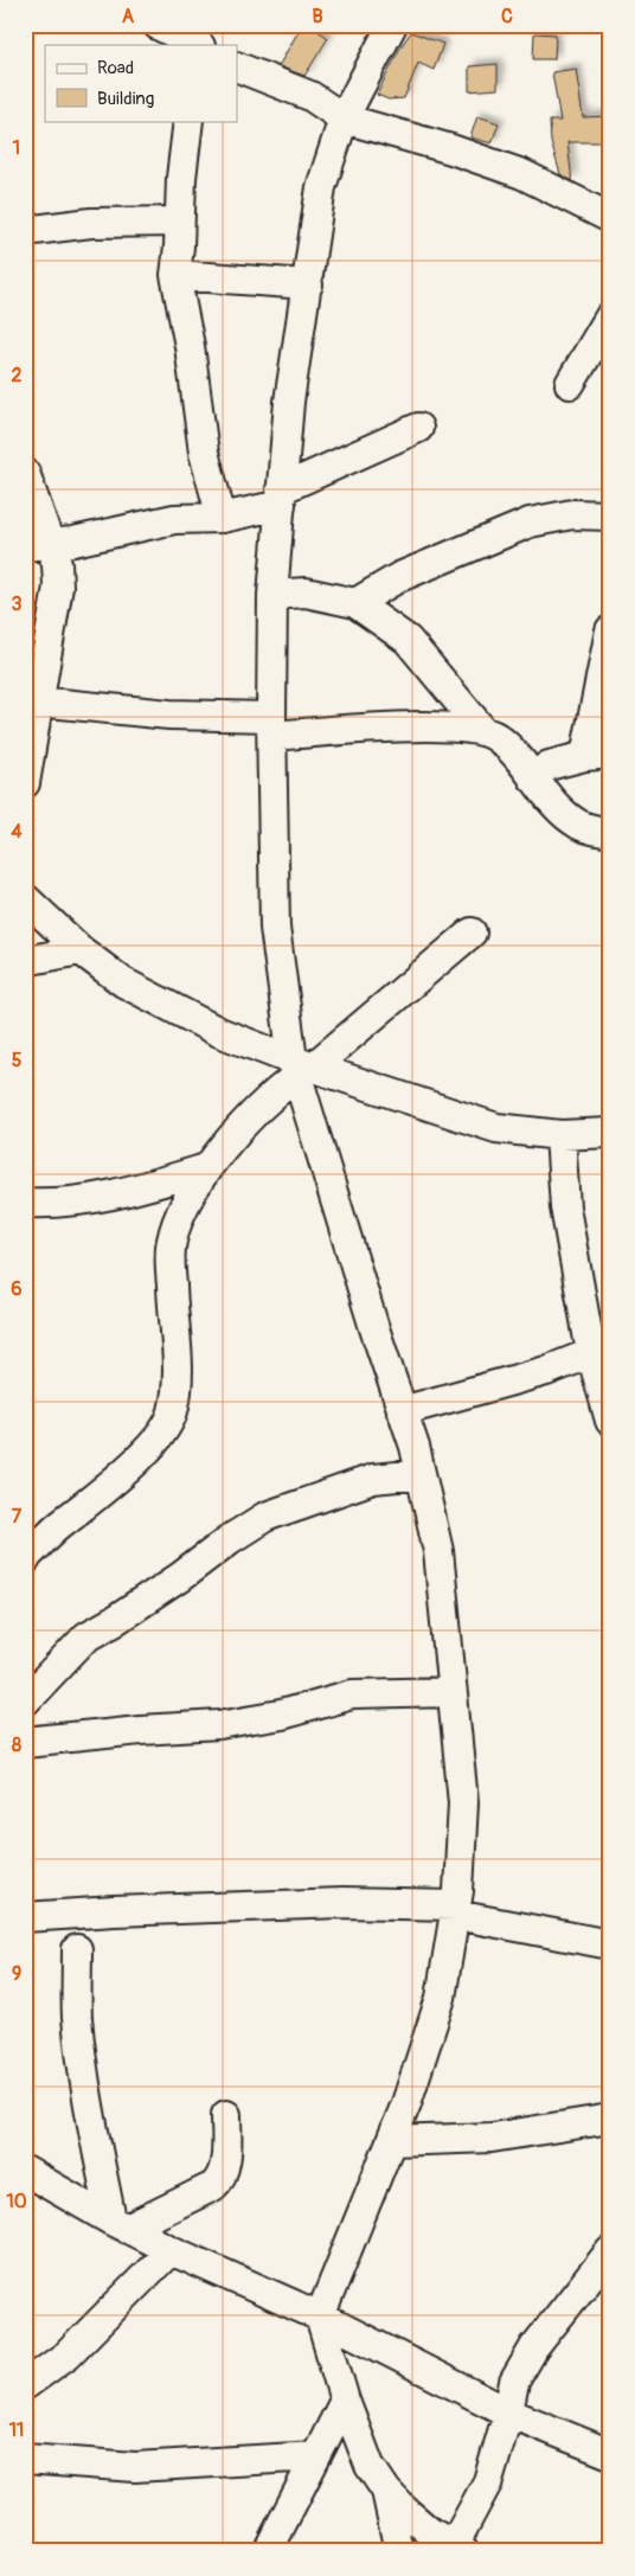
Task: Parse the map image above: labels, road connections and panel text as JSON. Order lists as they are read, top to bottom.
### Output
{
  "legend": ["Road", "Building"],
  "grid": {
    "columns": ["A", "B", "C"],
    "rows": [
      "1",
      "2",
      "3",
      "4",
      "5",
      "6",
      "7",
      "8",
      "9",
      "10",
      "11"
    ]
  }
}
